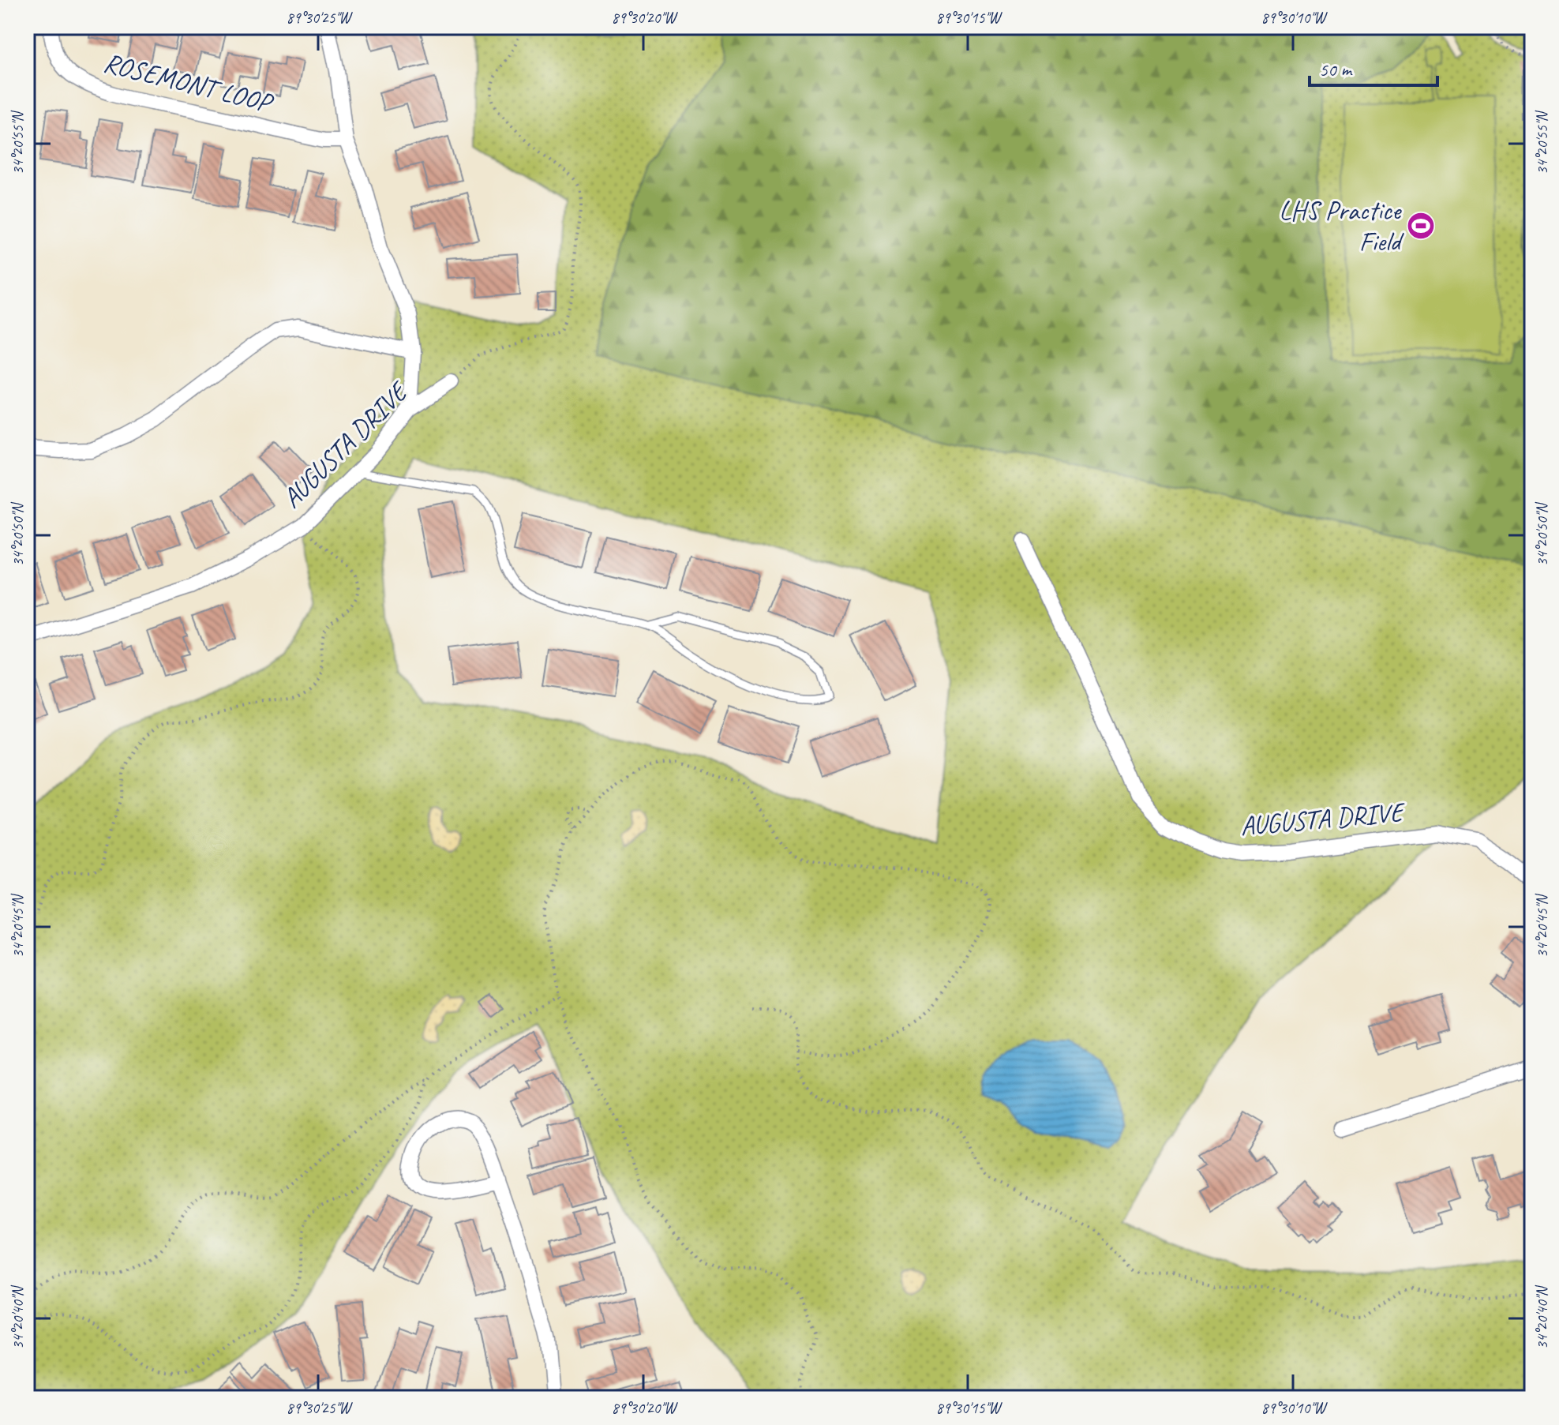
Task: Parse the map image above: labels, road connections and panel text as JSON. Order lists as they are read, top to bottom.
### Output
{
  "streets": {
    "street": ["ROSEMONT LOOP", "AUGUSTA DRIVE"]
  },
  "places": {
    "sports": ["LHS Practice Field"]
  },
  "scale_bar": "50 m",
  "coordinates": [
    "89°30'25\"W",
    "89°30'20\"W",
    "89°30'15\"W",
    "89°30'10\"W",
    "34°20'55\"N",
    "34°20'50\"N",
    "34°20'45\"N",
    "34°20'40\"N"
  ]
}
